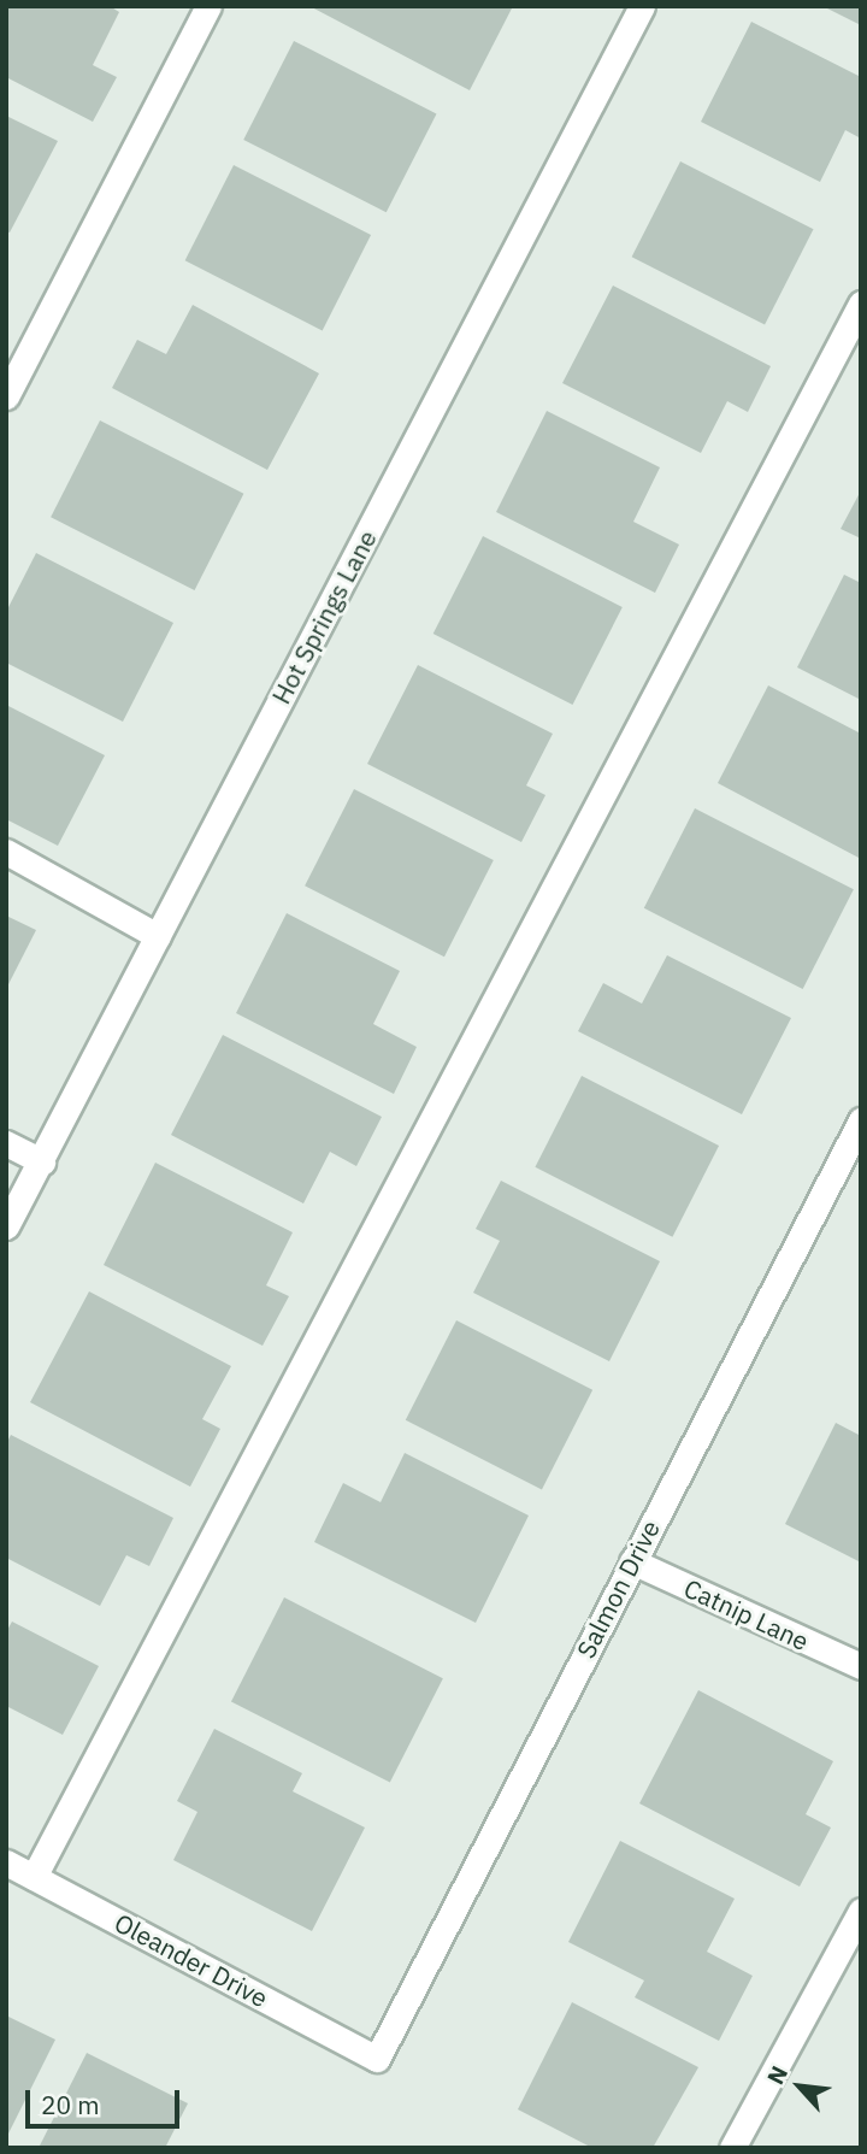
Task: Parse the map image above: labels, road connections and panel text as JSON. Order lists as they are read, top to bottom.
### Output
{
  "streets": {
    "street": [
      "Hot Springs Lane",
      "Salmon Drive",
      "Catnip Lane",
      "Oleander Drive"
    ]
  },
  "crossings": [
    ["Salmon Drive", "Catnip Lane"],
    ["Salmon Drive", "Oleander Drive"]
  ],
  "scale_bar": "20 m",
  "north": "top left"
}
